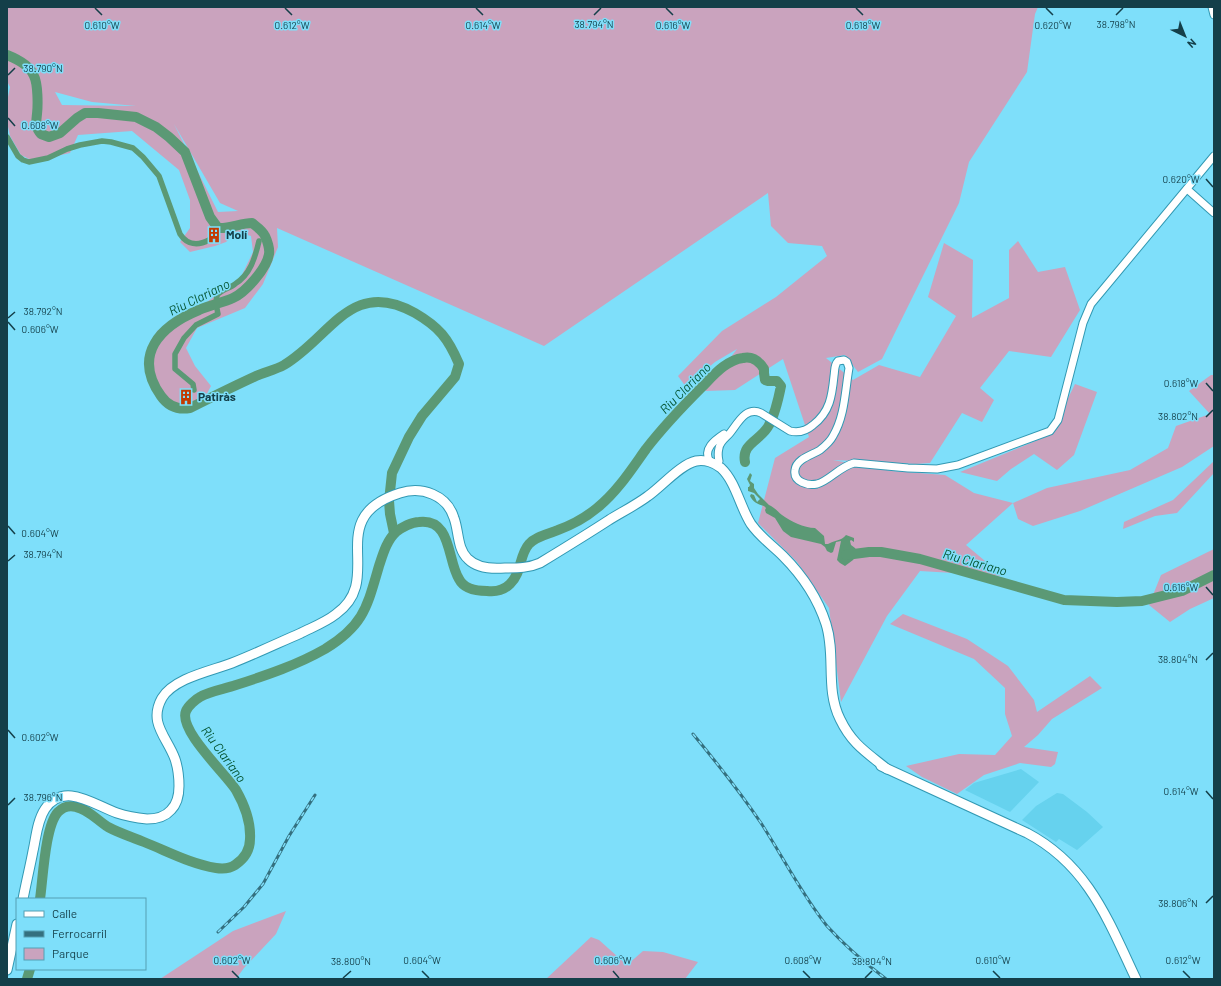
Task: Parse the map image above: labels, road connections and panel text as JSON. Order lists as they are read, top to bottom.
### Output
{
  "water": ["Riu Clariano"],
  "places": {
    "building": ["Molí", "Patiràs"]
  },
  "legend": ["Calle", "Ferrocarril", "Parque"],
  "north": "bottom right",
  "coordinates": [
    "38.794°N",
    "38.798°N",
    "0.610°W",
    "0.612°W",
    "0.614°W",
    "0.616°W",
    "0.618°W",
    "0.620°W",
    "38.790°N",
    "0.608°W",
    "38.792°N",
    "0.606°W",
    "38.802°N",
    "0.604°W",
    "38.804°N",
    "0.602°W",
    "38.796°N",
    "38.806°N",
    "38.800°N"
  ]
}
